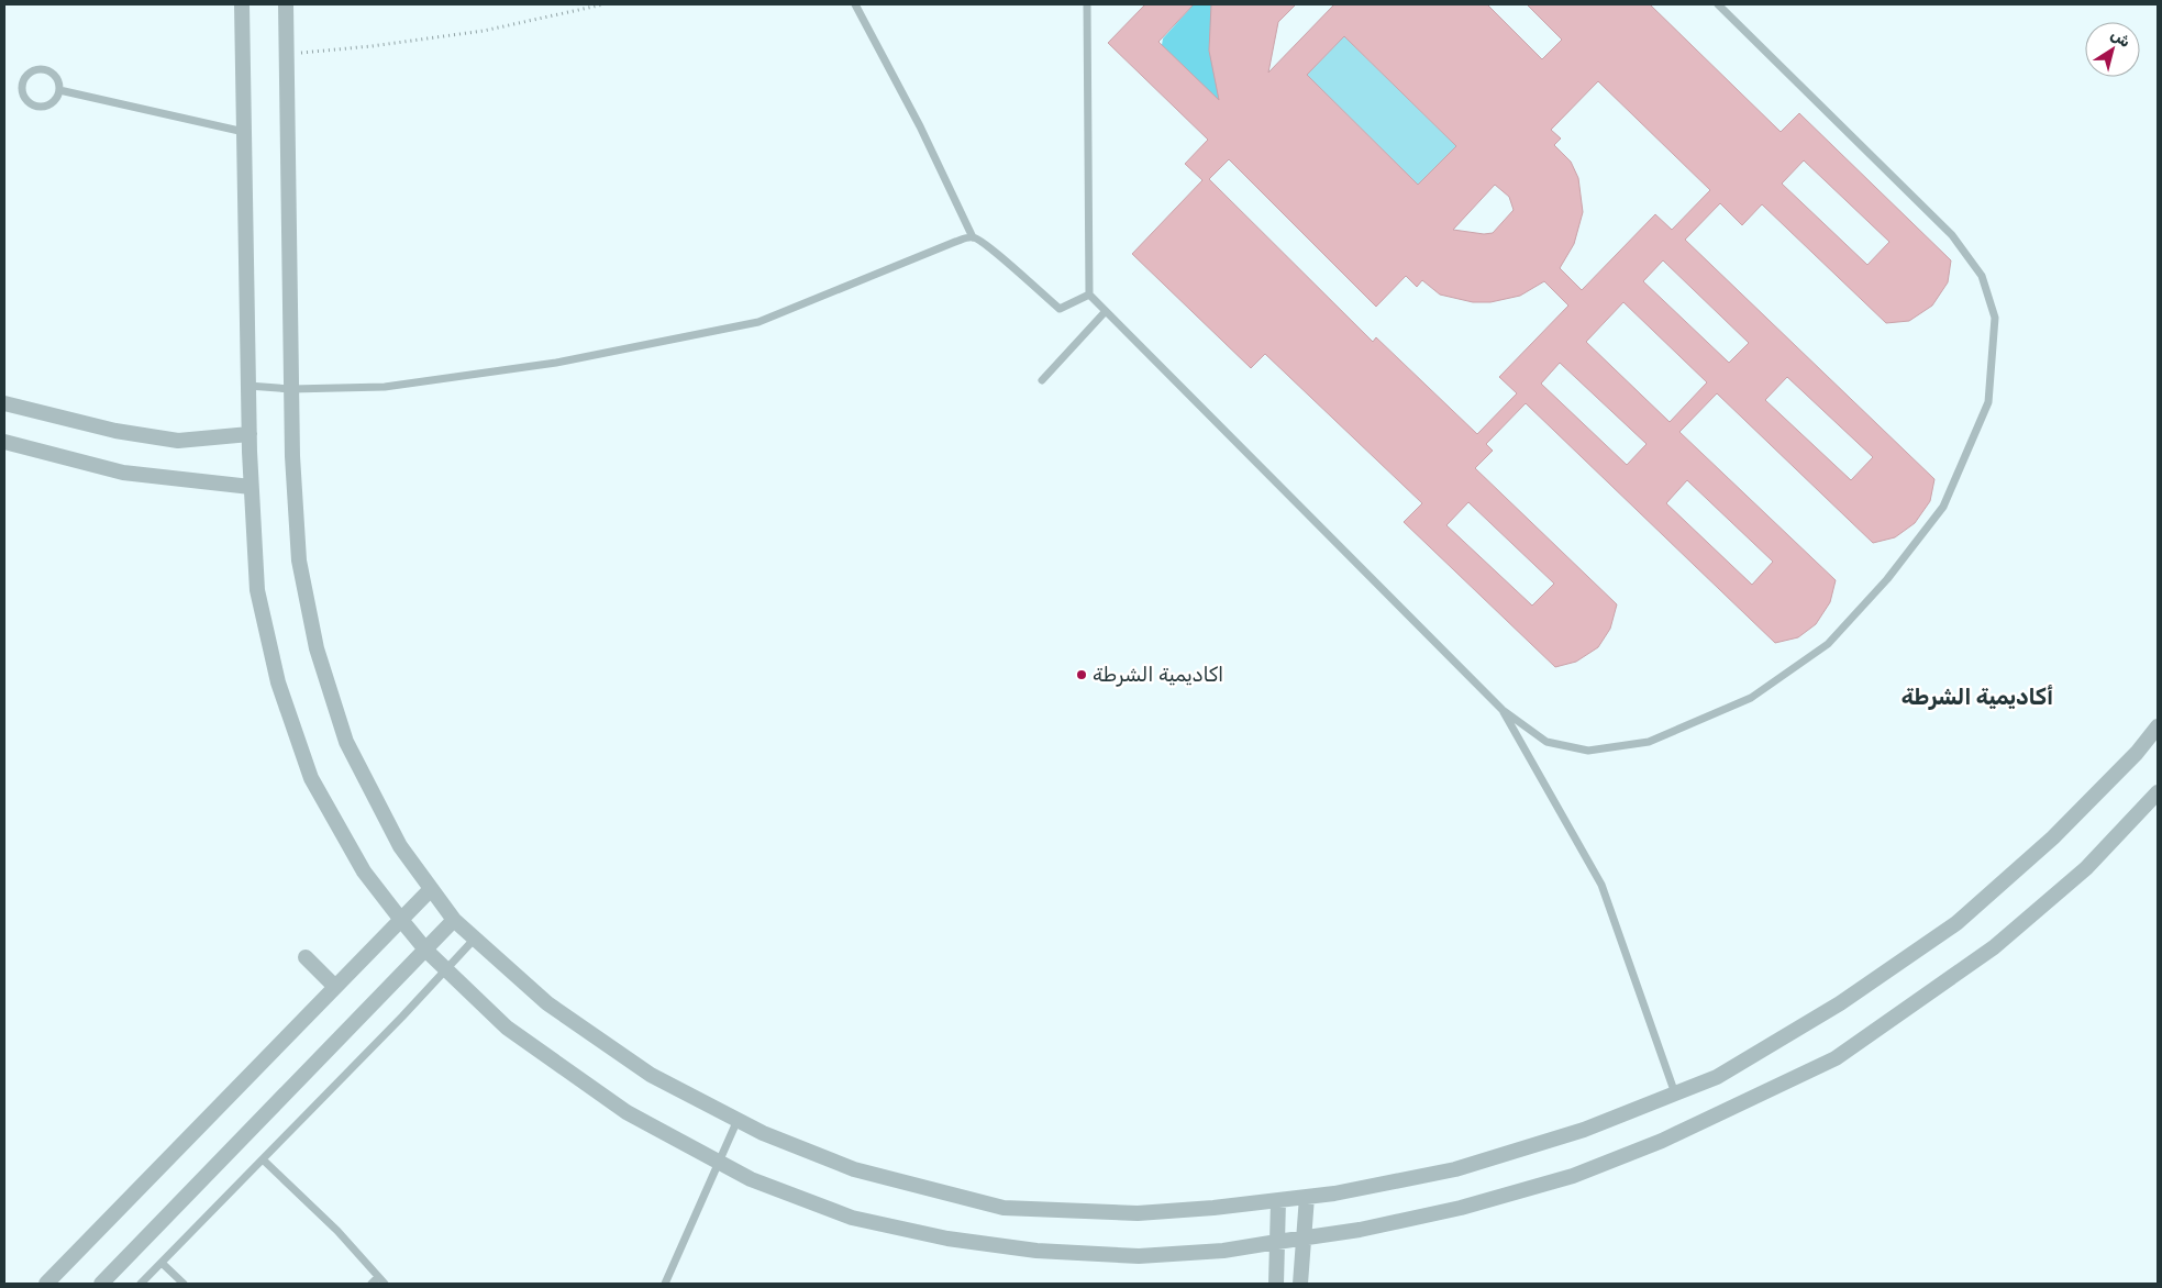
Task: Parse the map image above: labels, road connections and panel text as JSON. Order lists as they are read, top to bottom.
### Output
{
  "districts": ["أكاديمية الشرطة"],
  "places": ["اكاديمية الشرطة"],
  "north": "top right"
}
